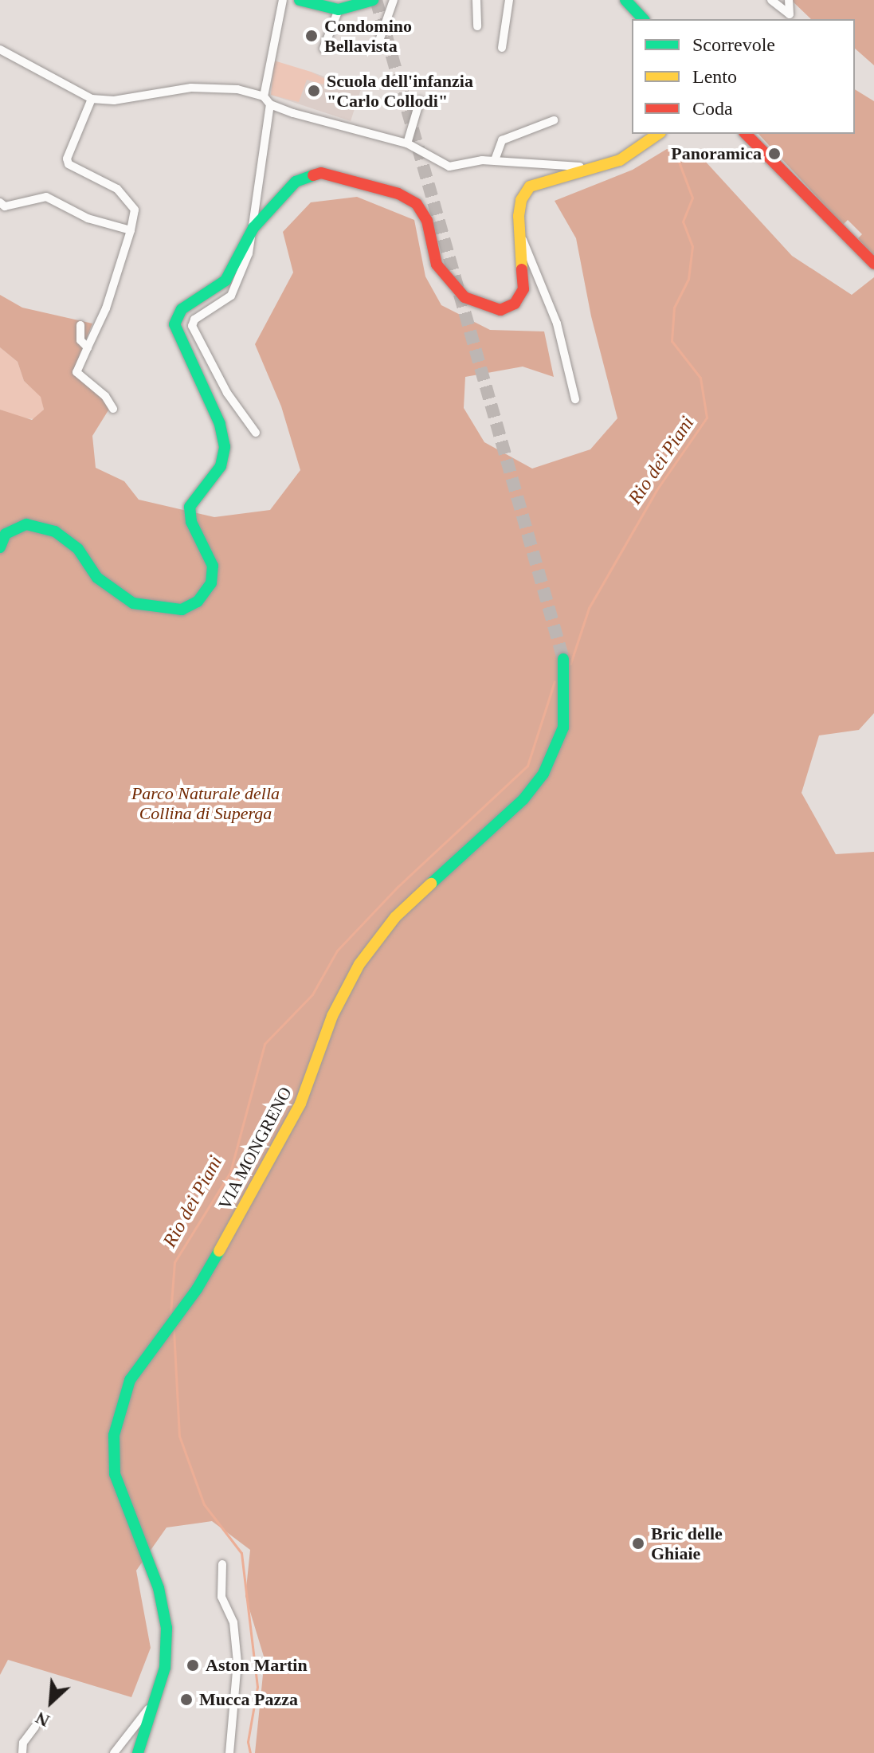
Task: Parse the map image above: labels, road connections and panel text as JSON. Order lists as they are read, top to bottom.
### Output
{
  "streets": {
    "main road": ["VIA MONGRENO"]
  },
  "water": ["Rio dei Piani"],
  "parks": ["Parco Naturale della Collina di Superga"],
  "places": [
    "Condomino Bellavista",
    "Scuola dell'infanzia \"Carlo Collodi\"",
    "Panoramica",
    "Bric delle Ghiaie",
    "Aston Martin",
    "Mucca Pazza"
  ],
  "legend": ["Scorrevole", "Lento", "Coda"],
  "north": "bottom left"
}
